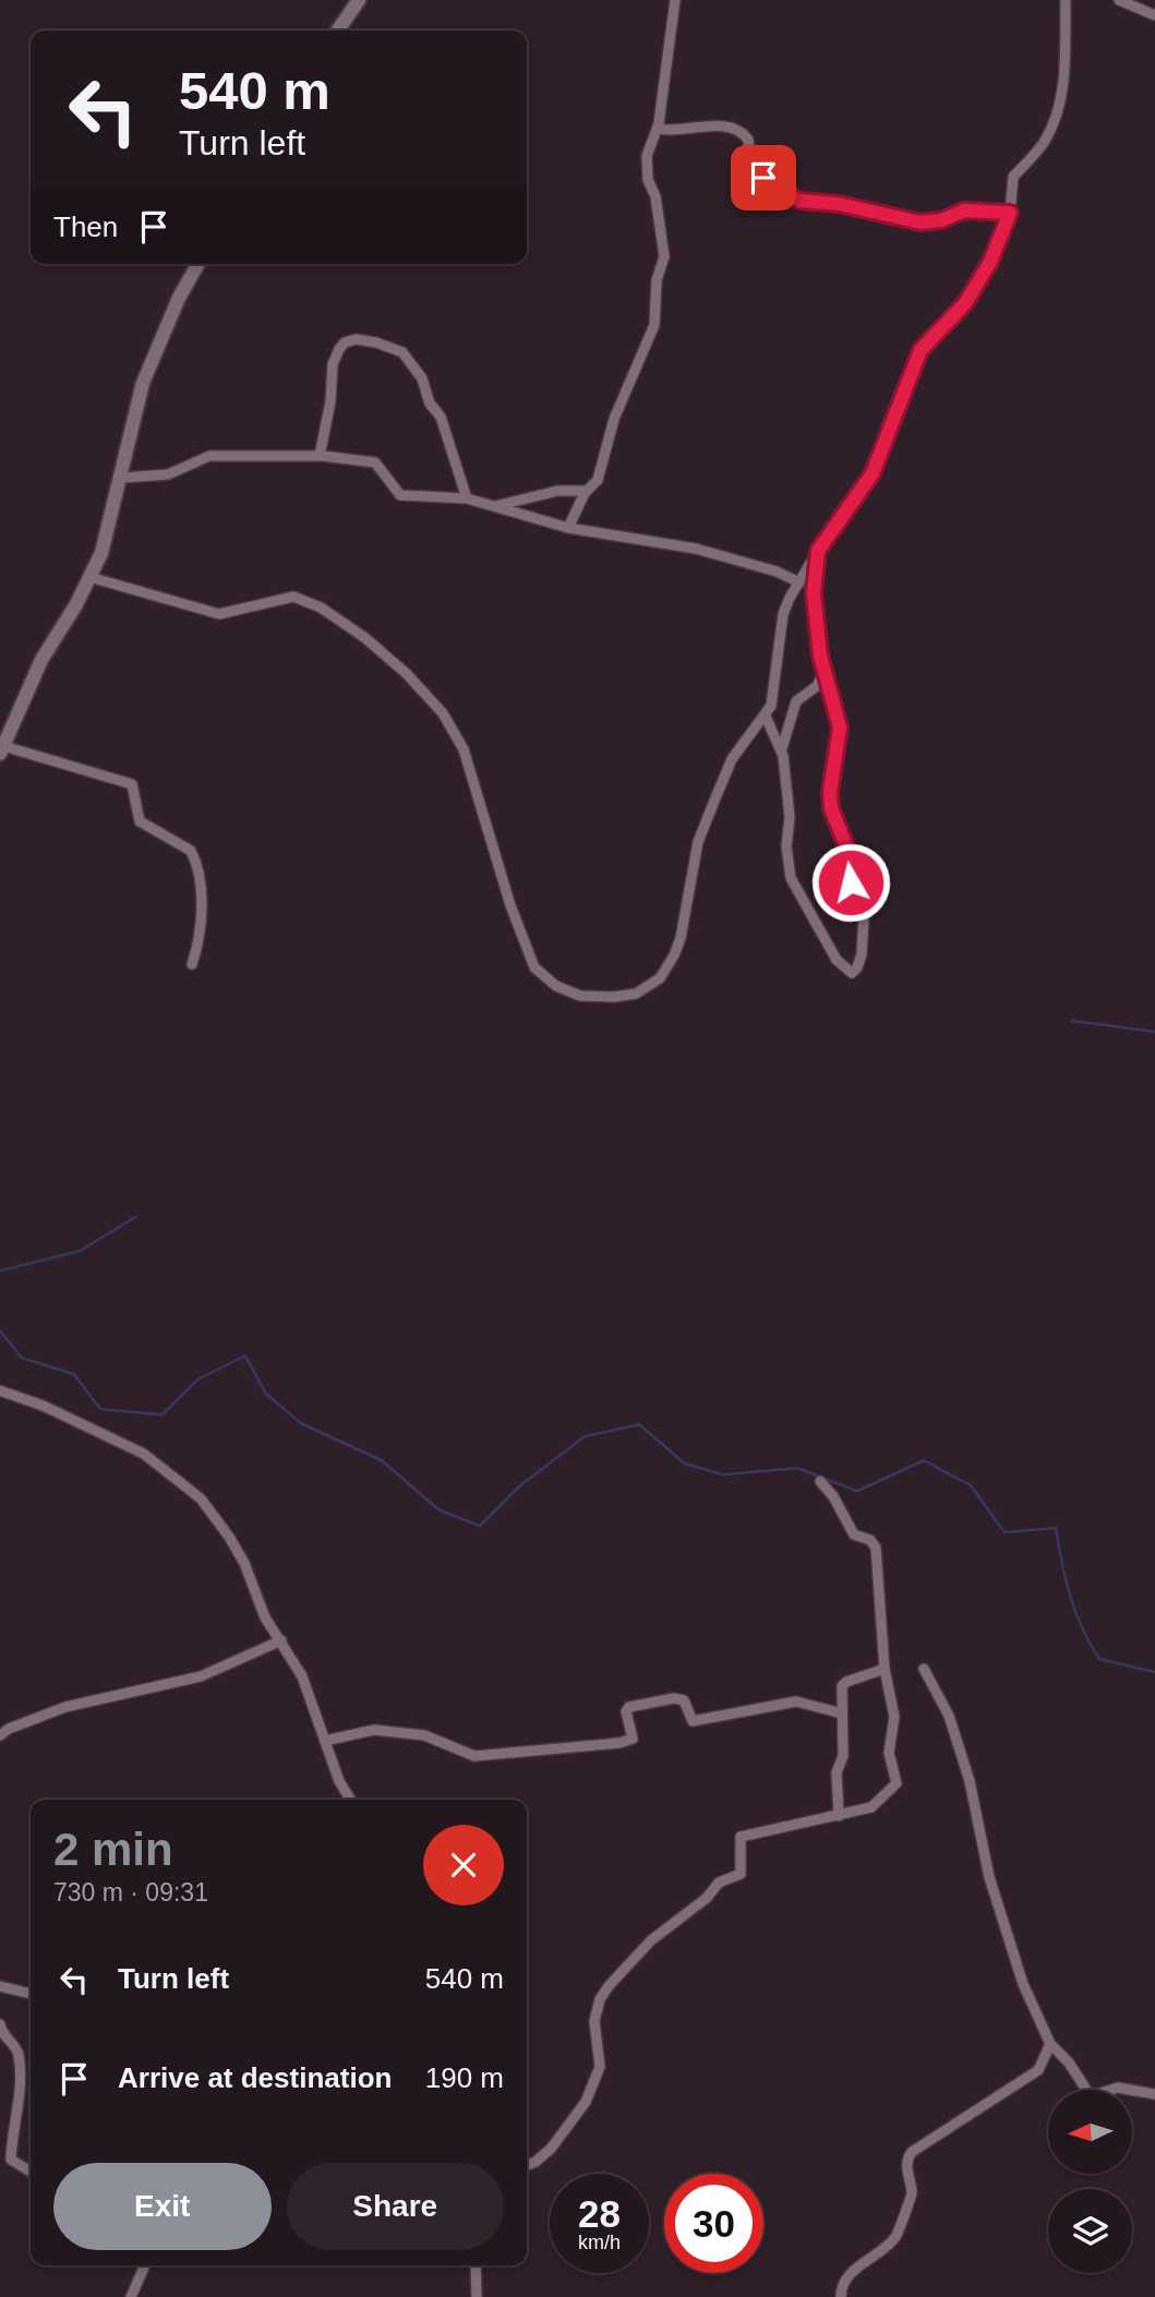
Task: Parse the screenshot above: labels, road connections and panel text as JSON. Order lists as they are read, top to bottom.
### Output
{
  "north": "left",
  "page": {
    "turn": ["540 m", "Turn left"],
    "then": "Then",
    "heading": ["2 min", "730 m · 09:31"],
    "list": [
      {
        "name": "Turn left",
        "value": "540 m"
      },
      {
        "name": "Arrive at destination",
        "value": "190 m"
      }
    ],
    "buttons": ["Exit", "Share"],
    "speed": "28 km/h",
    "limit": "30"
  }
}
